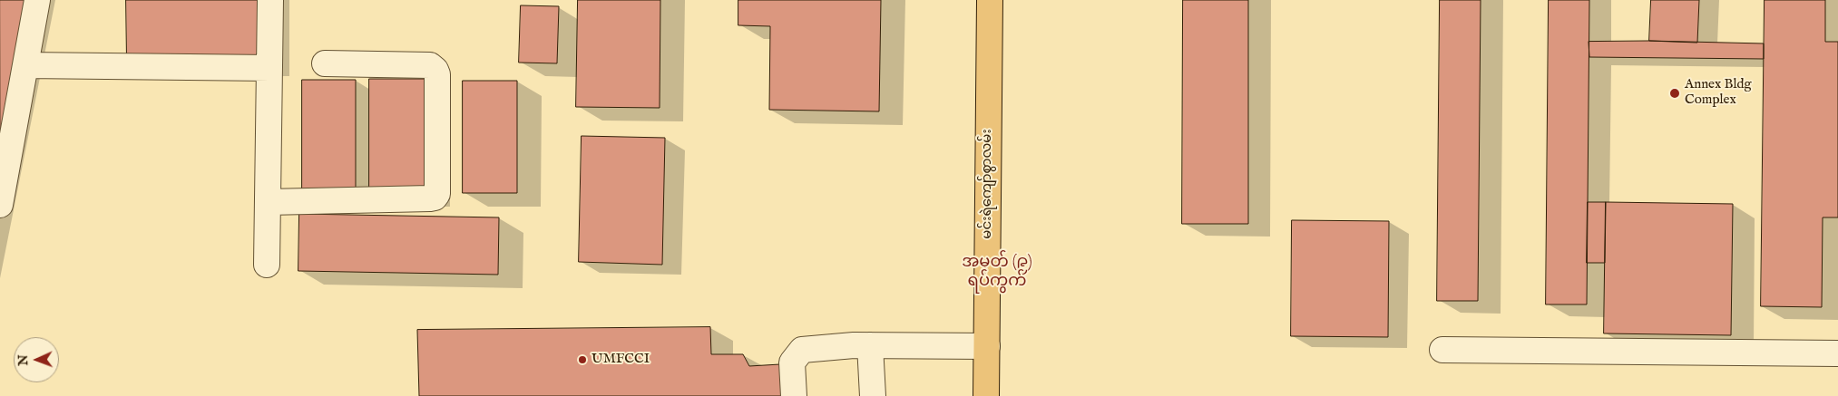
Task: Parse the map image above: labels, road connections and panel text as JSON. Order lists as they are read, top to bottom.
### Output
{
  "streets": {
    "main road": ["မင်းရဲကျော်စွာလမ်း"]
  },
  "districts": ["အမှတ် (၉) ရပ်ကွက်"],
  "places": ["Annex Bldg Complex", "UMFCCI"],
  "north": "left"
}
